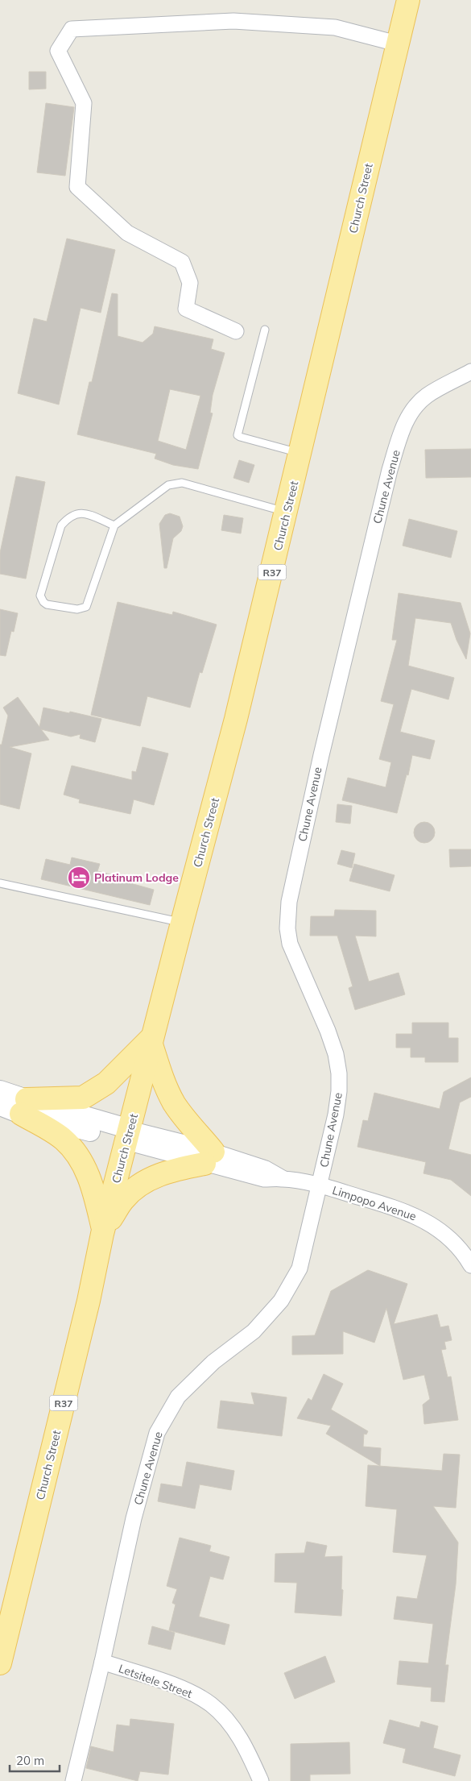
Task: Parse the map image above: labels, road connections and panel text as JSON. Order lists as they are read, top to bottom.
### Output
{
  "streets": {
    "main road": ["Church Street", "R37"],
    "street": ["Chune Avenue", "Limpopo Avenue", "Letsitele Street"]
  },
  "crossings": [
    ["Church Street", "Limpopo Avenue"],
    ["Chune Avenue", "Limpopo Avenue"],
    ["Chune Avenue", "Letsitele Street"]
  ],
  "places": {
    "hotel": ["Platinum Lodge"]
  },
  "scale_bar": "20 m"
}
